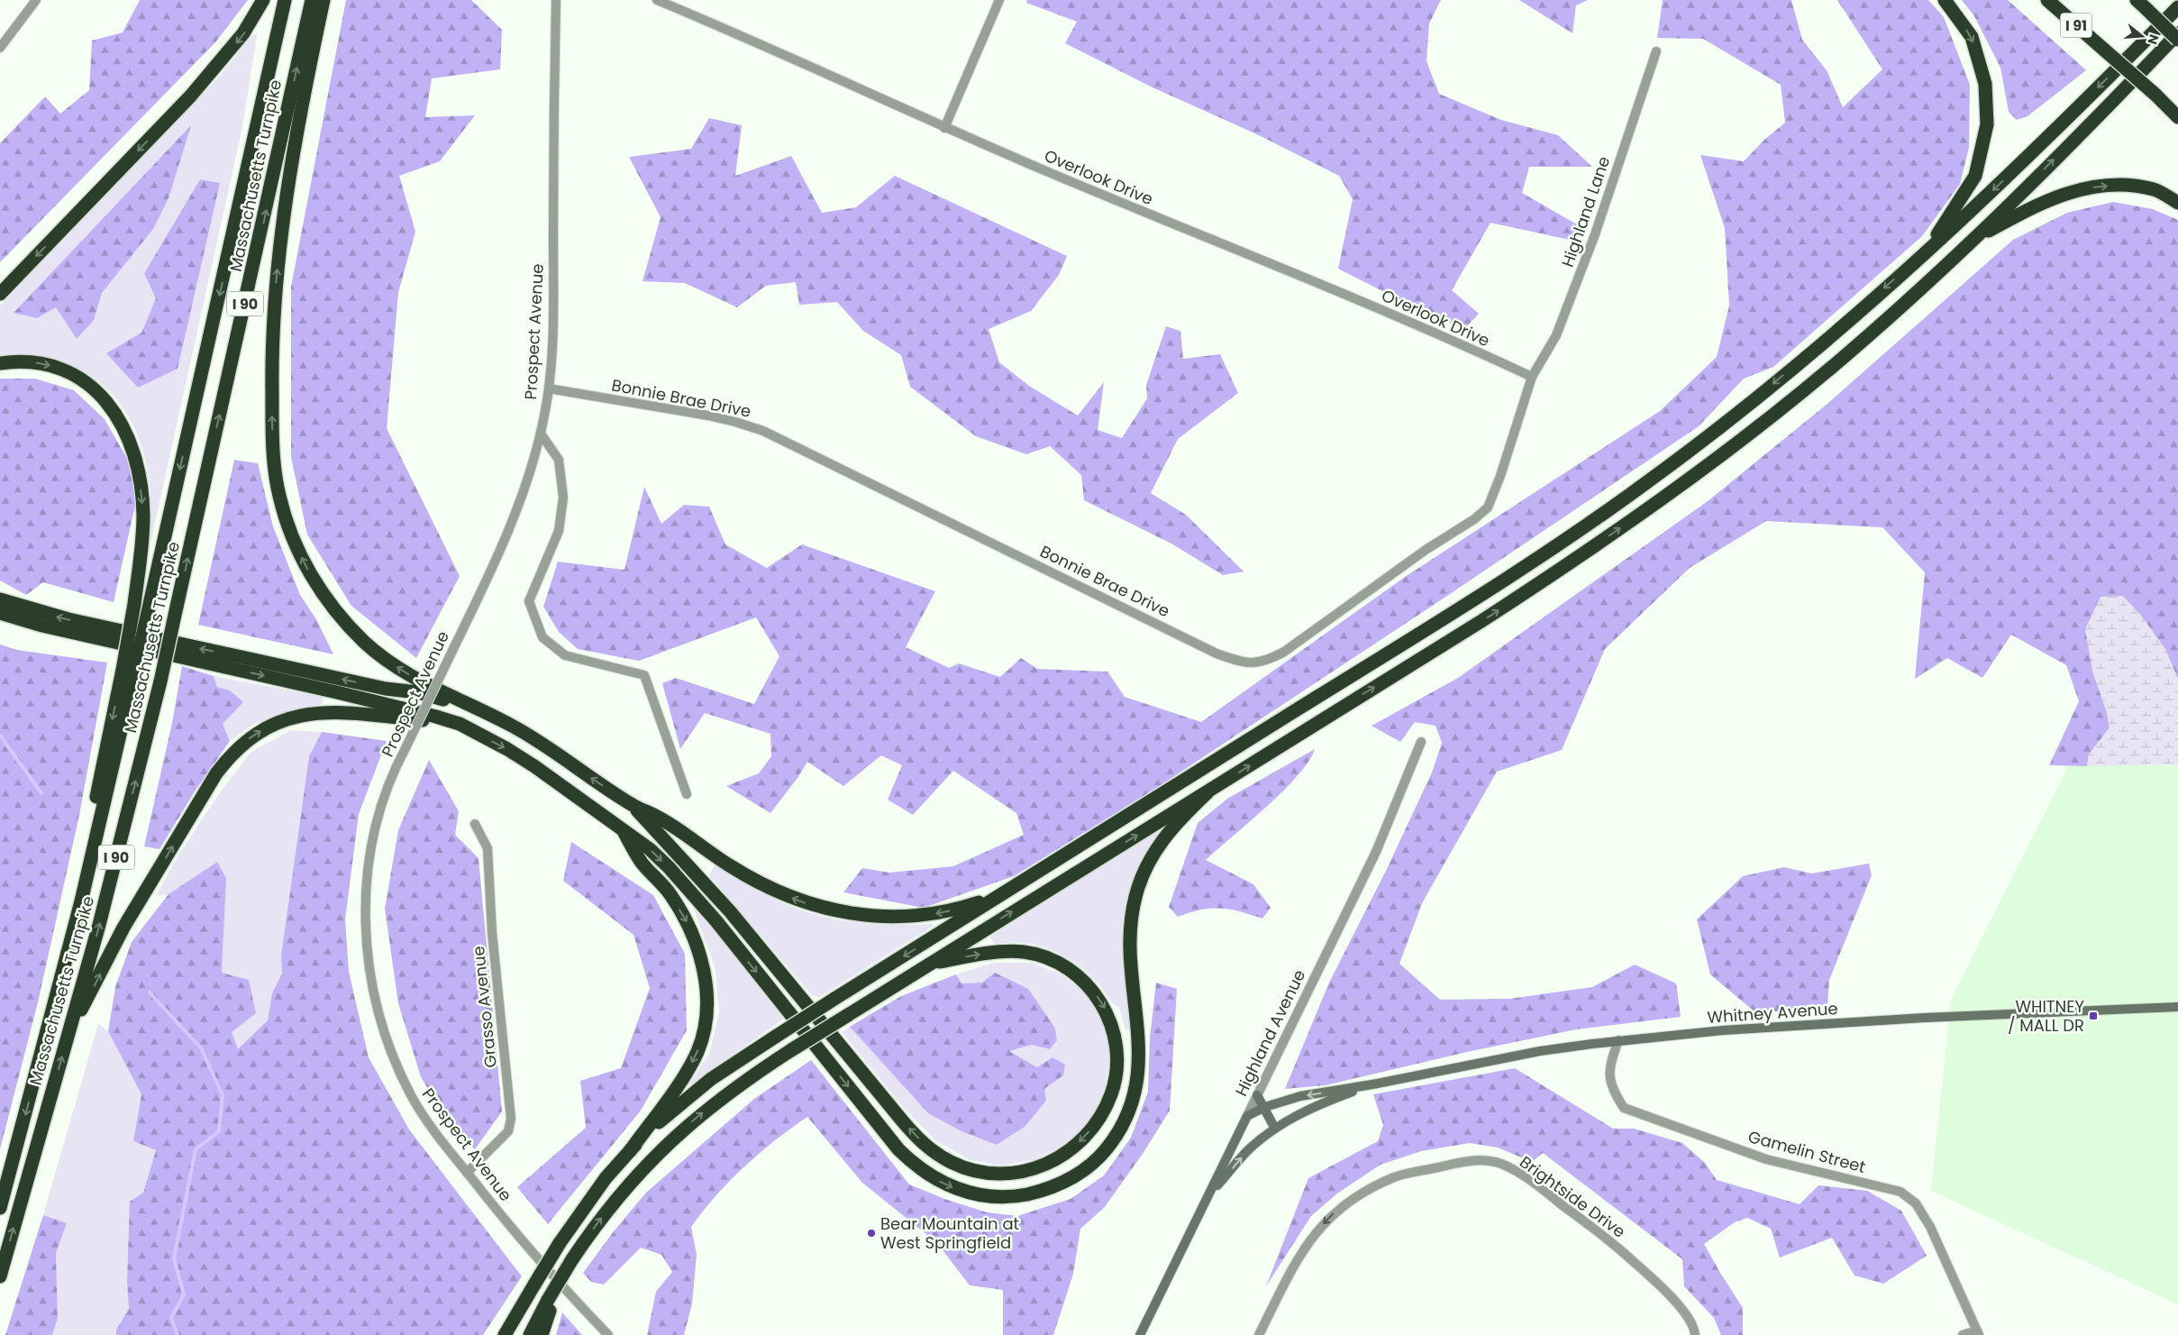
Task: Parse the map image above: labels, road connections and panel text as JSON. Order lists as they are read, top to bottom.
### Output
{
  "streets": {
    "highway": ["I 91", "Massachusetts Turnpike", "I 90"],
    "main road": ["Whitney Avenue", "Highland Avenue"],
    "street": [
      "Overlook Drive",
      "Highland Lane",
      "Prospect Avenue",
      "Bonnie Brae Drive",
      "Grasso Avenue",
      "Gamelin Street",
      "Brightside Drive"
    ]
  },
  "crossings": [
    ["Overlook Drive", "Highland Lane"],
    ["Overlook Drive", "Bonnie Brae Drive"],
    ["Highland Lane", "Bonnie Brae Drive"],
    ["Prospect Avenue", "Bonnie Brae Drive"],
    ["Prospect Avenue", "Grasso Avenue"],
    ["Whitney Avenue", "Highland Avenue"],
    ["Whitney Avenue", "Gamelin Street"]
  ],
  "places": {
    "transit": ["WHITNEY / MALL DR"],
    "other": ["Bear Mountain at West Springfield"]
  },
  "north": "right"
}
